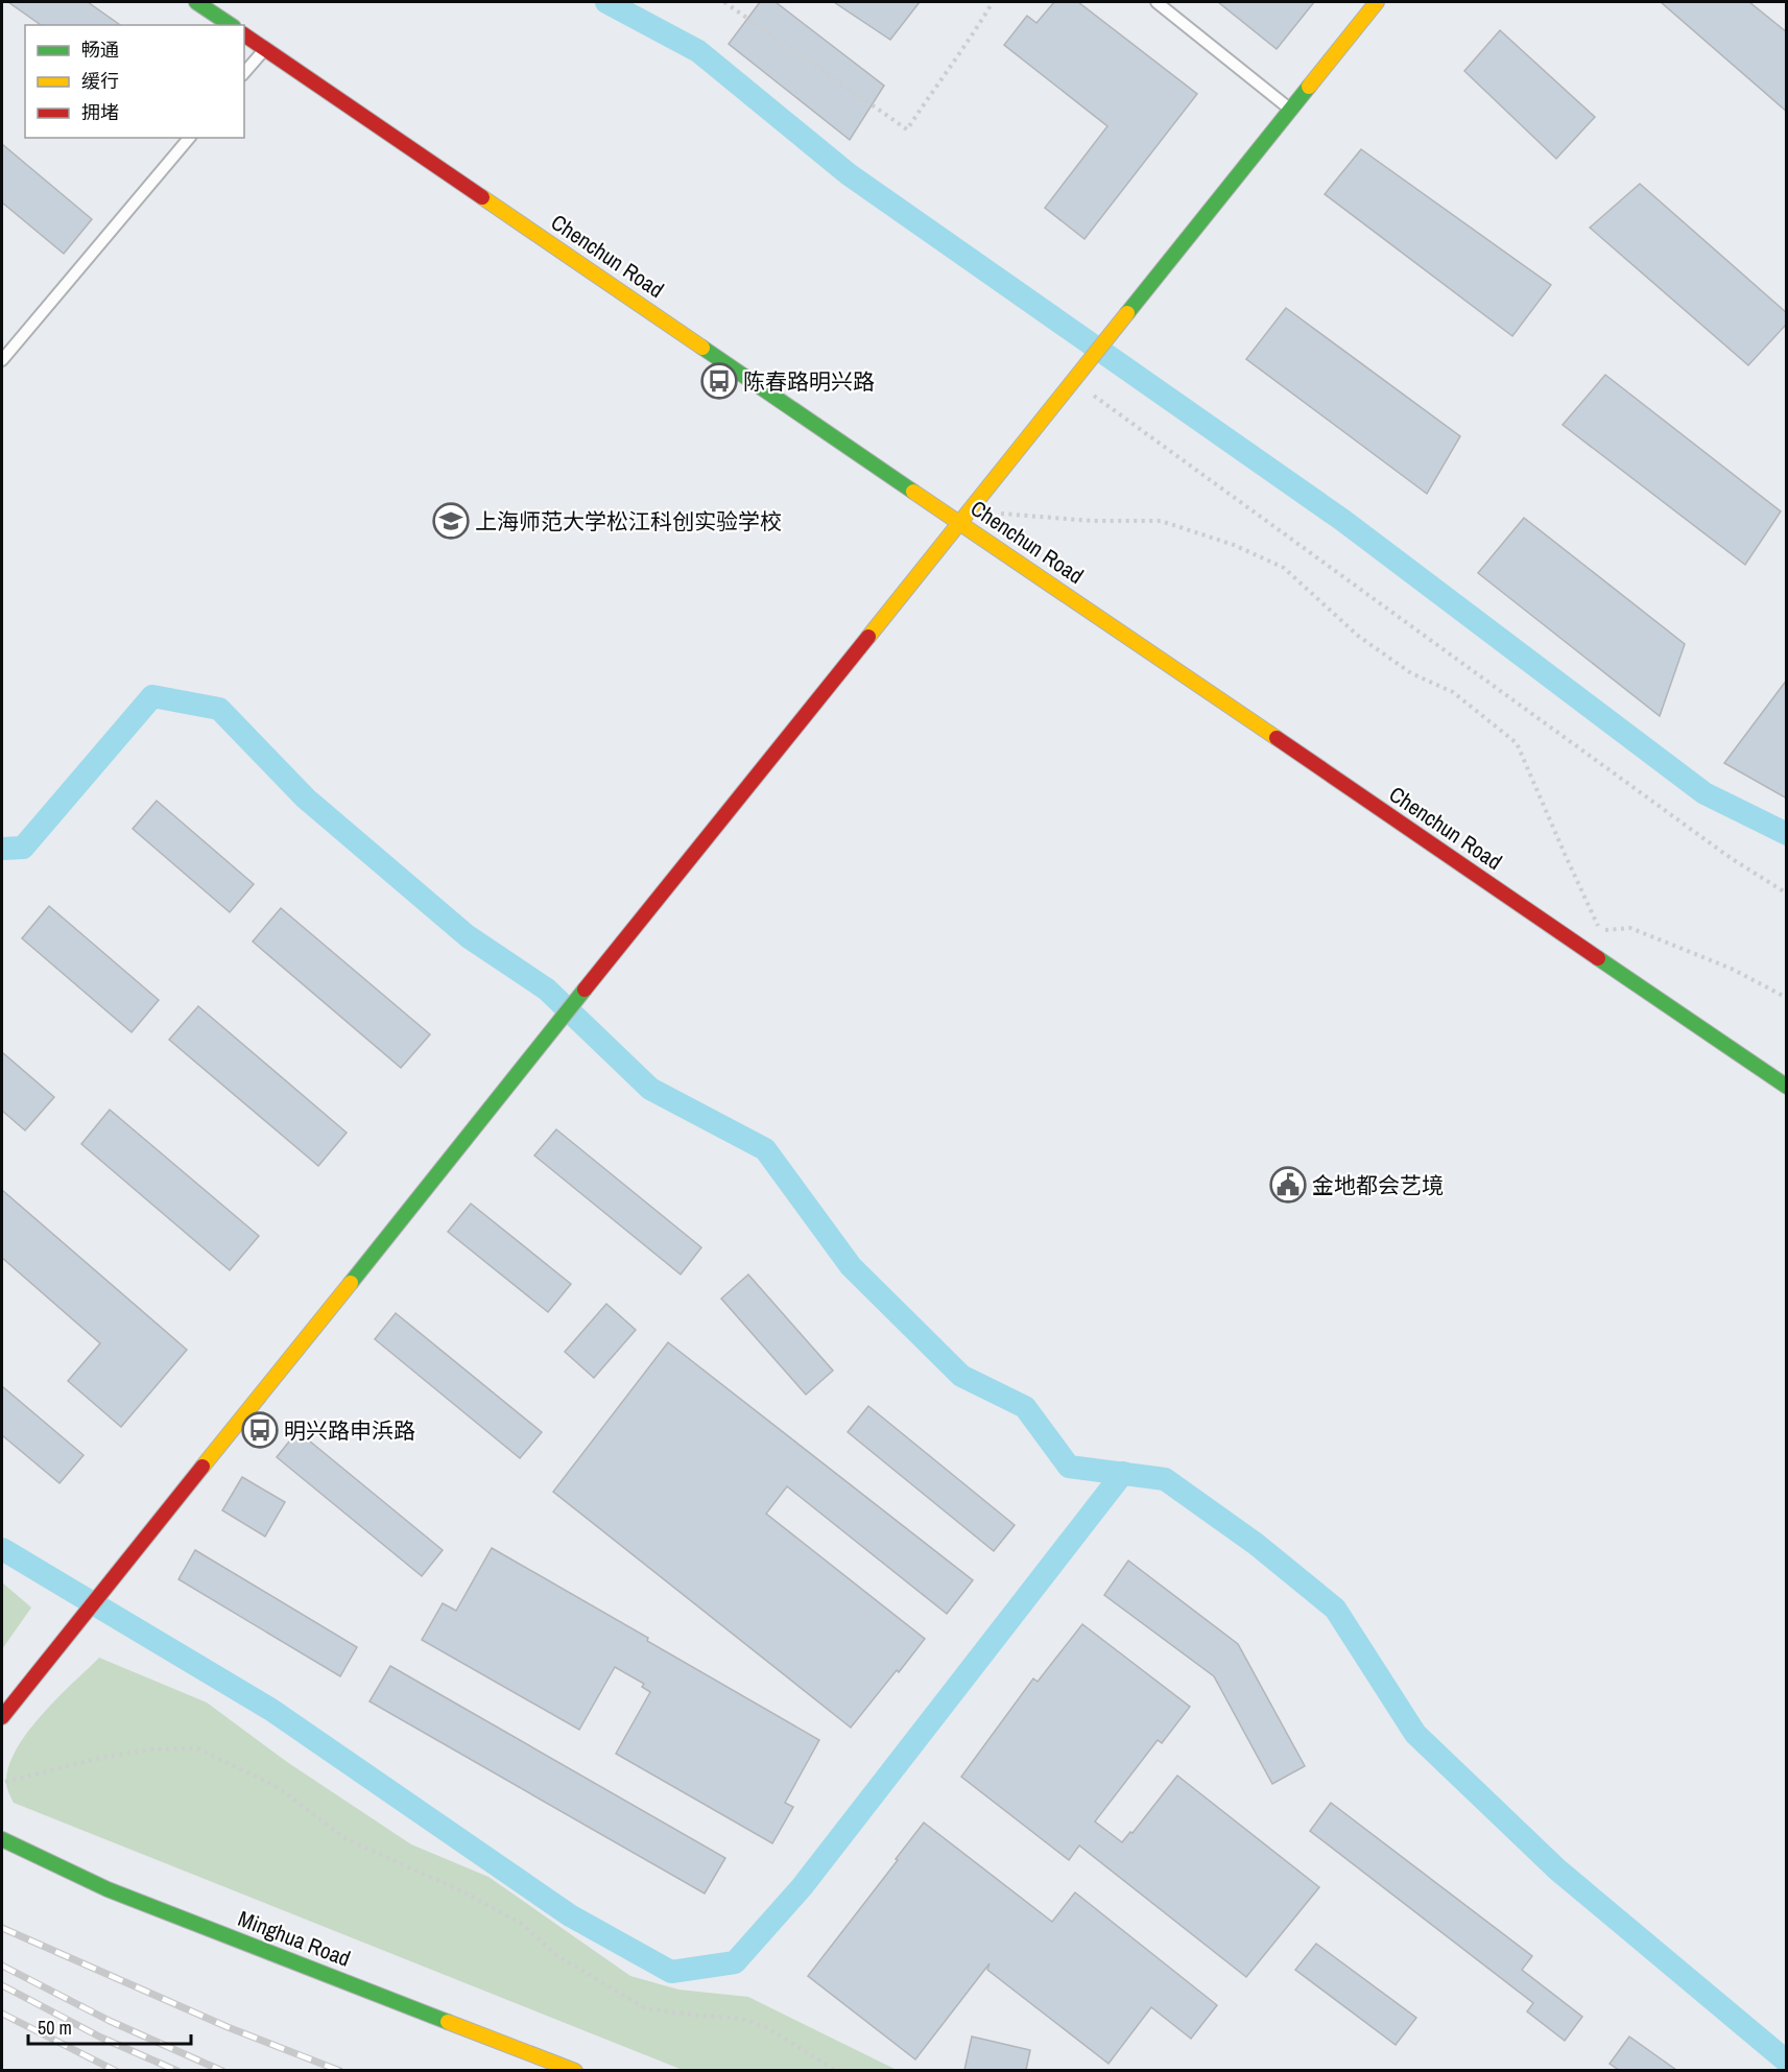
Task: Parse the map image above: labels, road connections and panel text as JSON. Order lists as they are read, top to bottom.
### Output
{
  "streets": {
    "street": ["Chenchun Road", "Minghua Road"]
  },
  "places": {
    "bus stop": ["陈春路明兴路", "明兴路申浜路"],
    "school or university": ["上海师范大学松江科创实验学校"],
    "public building": ["金地都会艺境"]
  },
  "legend": ["畅通", "缓行", "拥堵"],
  "scale_bar": "50 m"
}
